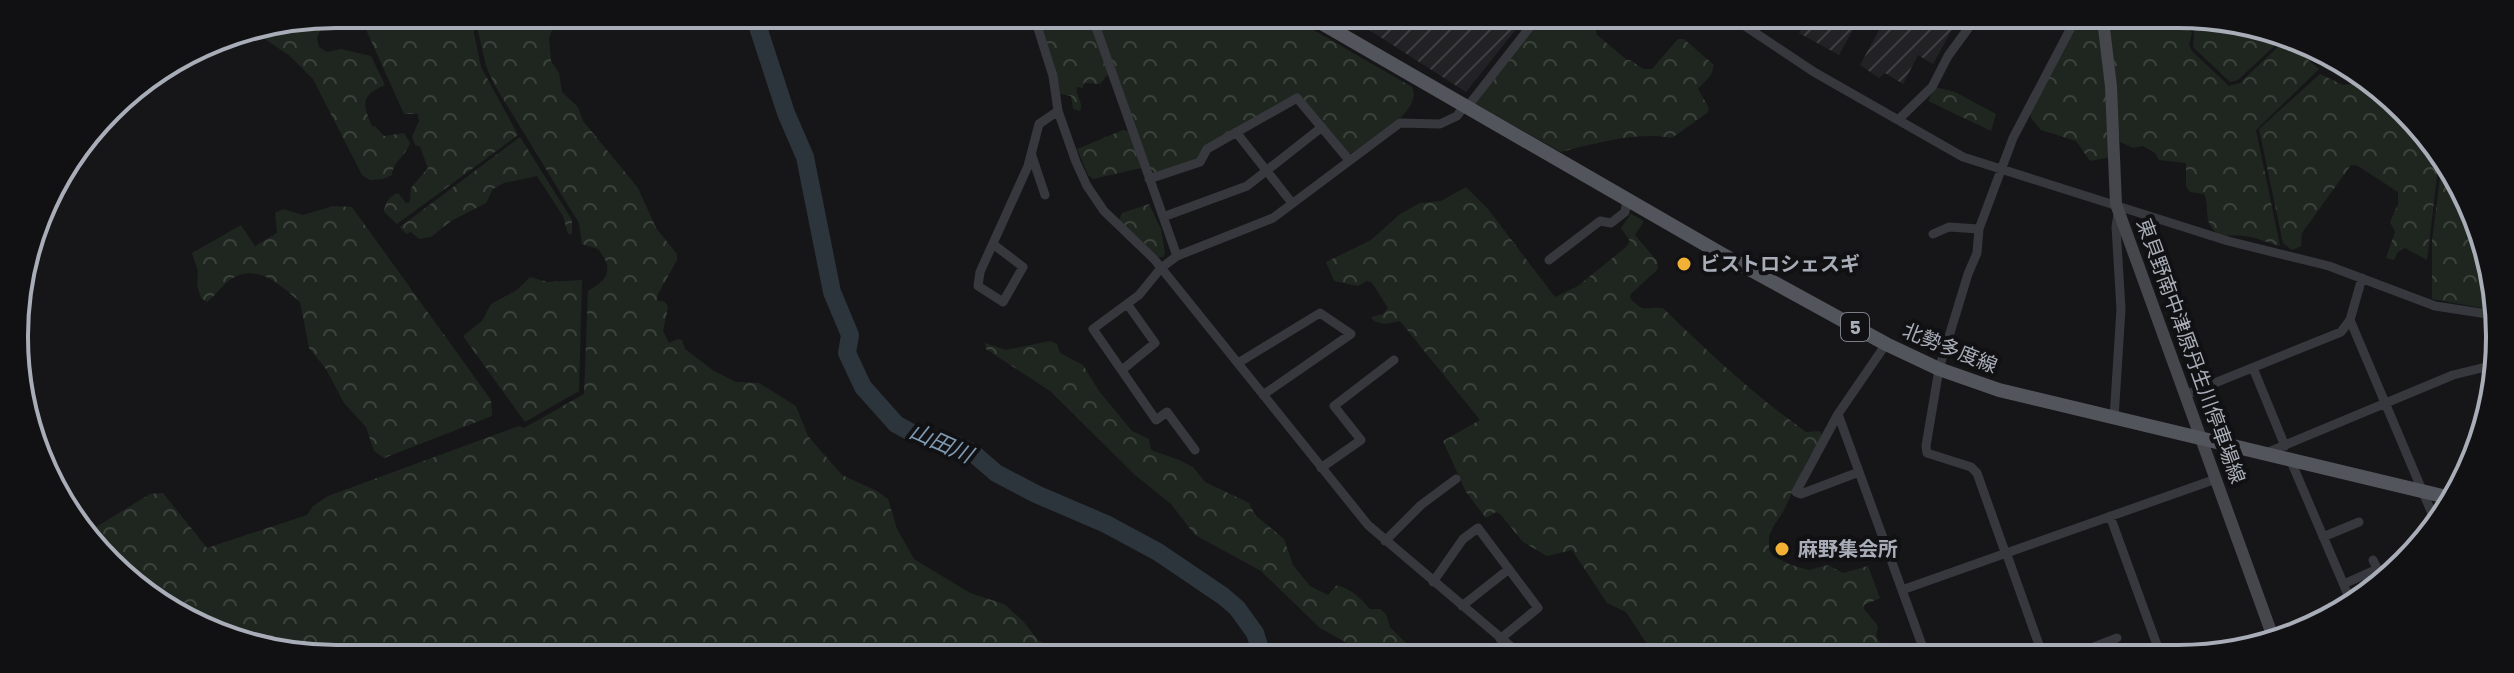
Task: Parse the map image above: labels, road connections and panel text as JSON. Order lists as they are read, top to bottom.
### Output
{
  "streets": {
    "main road": ["5", "北勢多度線", "東貝野南中津原丹生川停車場線"]
  },
  "crossings": [
    ["北勢多度線", "東貝野南中津原丹生川停車場線"]
  ],
  "water": ["山田川"],
  "places": ["ビストロシェスギ", "麻野集会所"]
}
